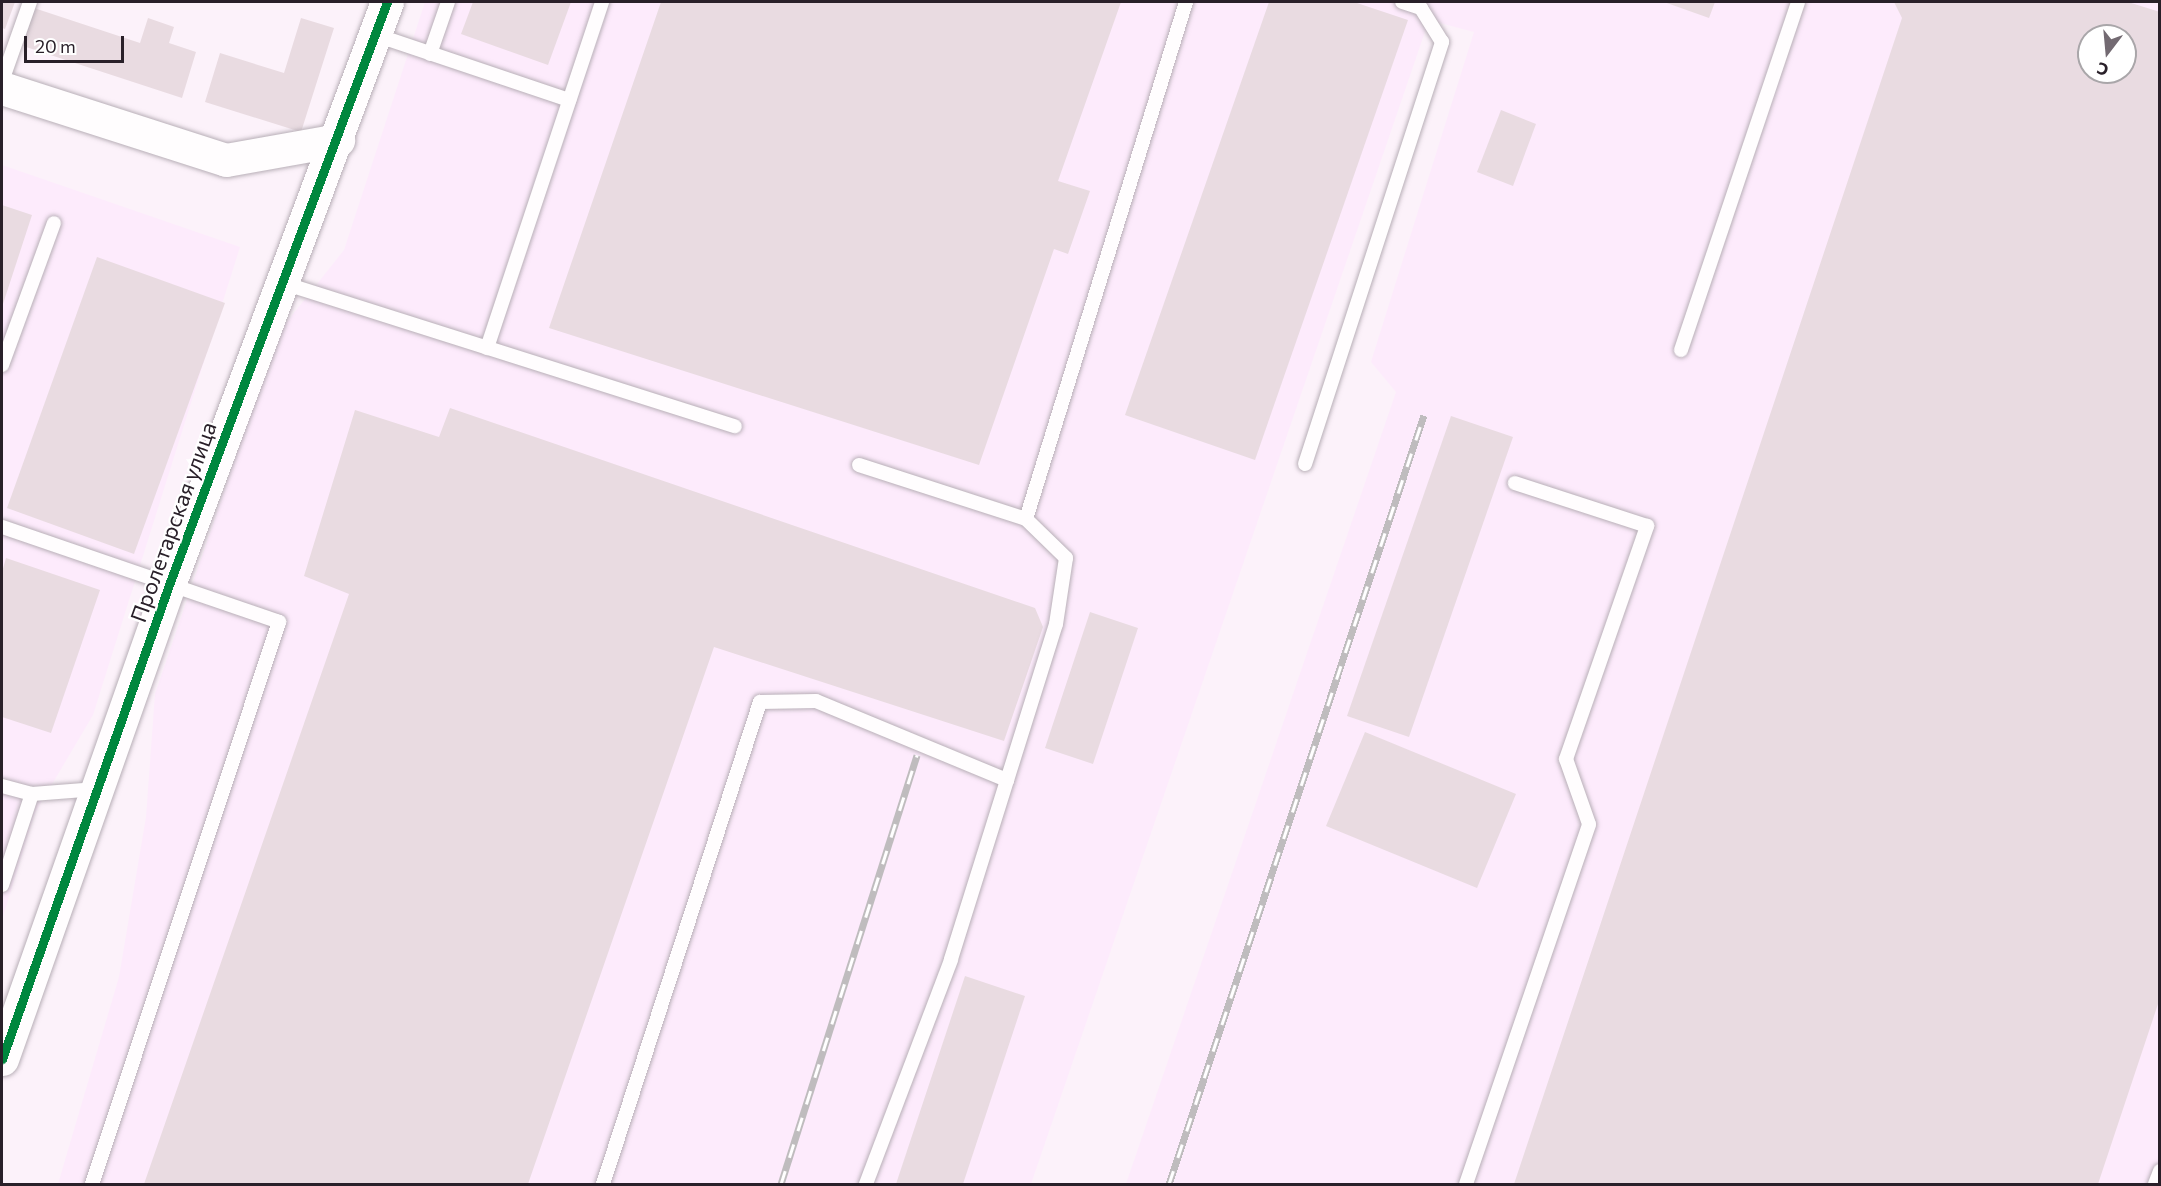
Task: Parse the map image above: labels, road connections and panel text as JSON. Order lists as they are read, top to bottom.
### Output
{
  "streets": {
    "street": ["Пролетарская улица"]
  },
  "scale_bar": "20 m",
  "north": "bottom"
}
